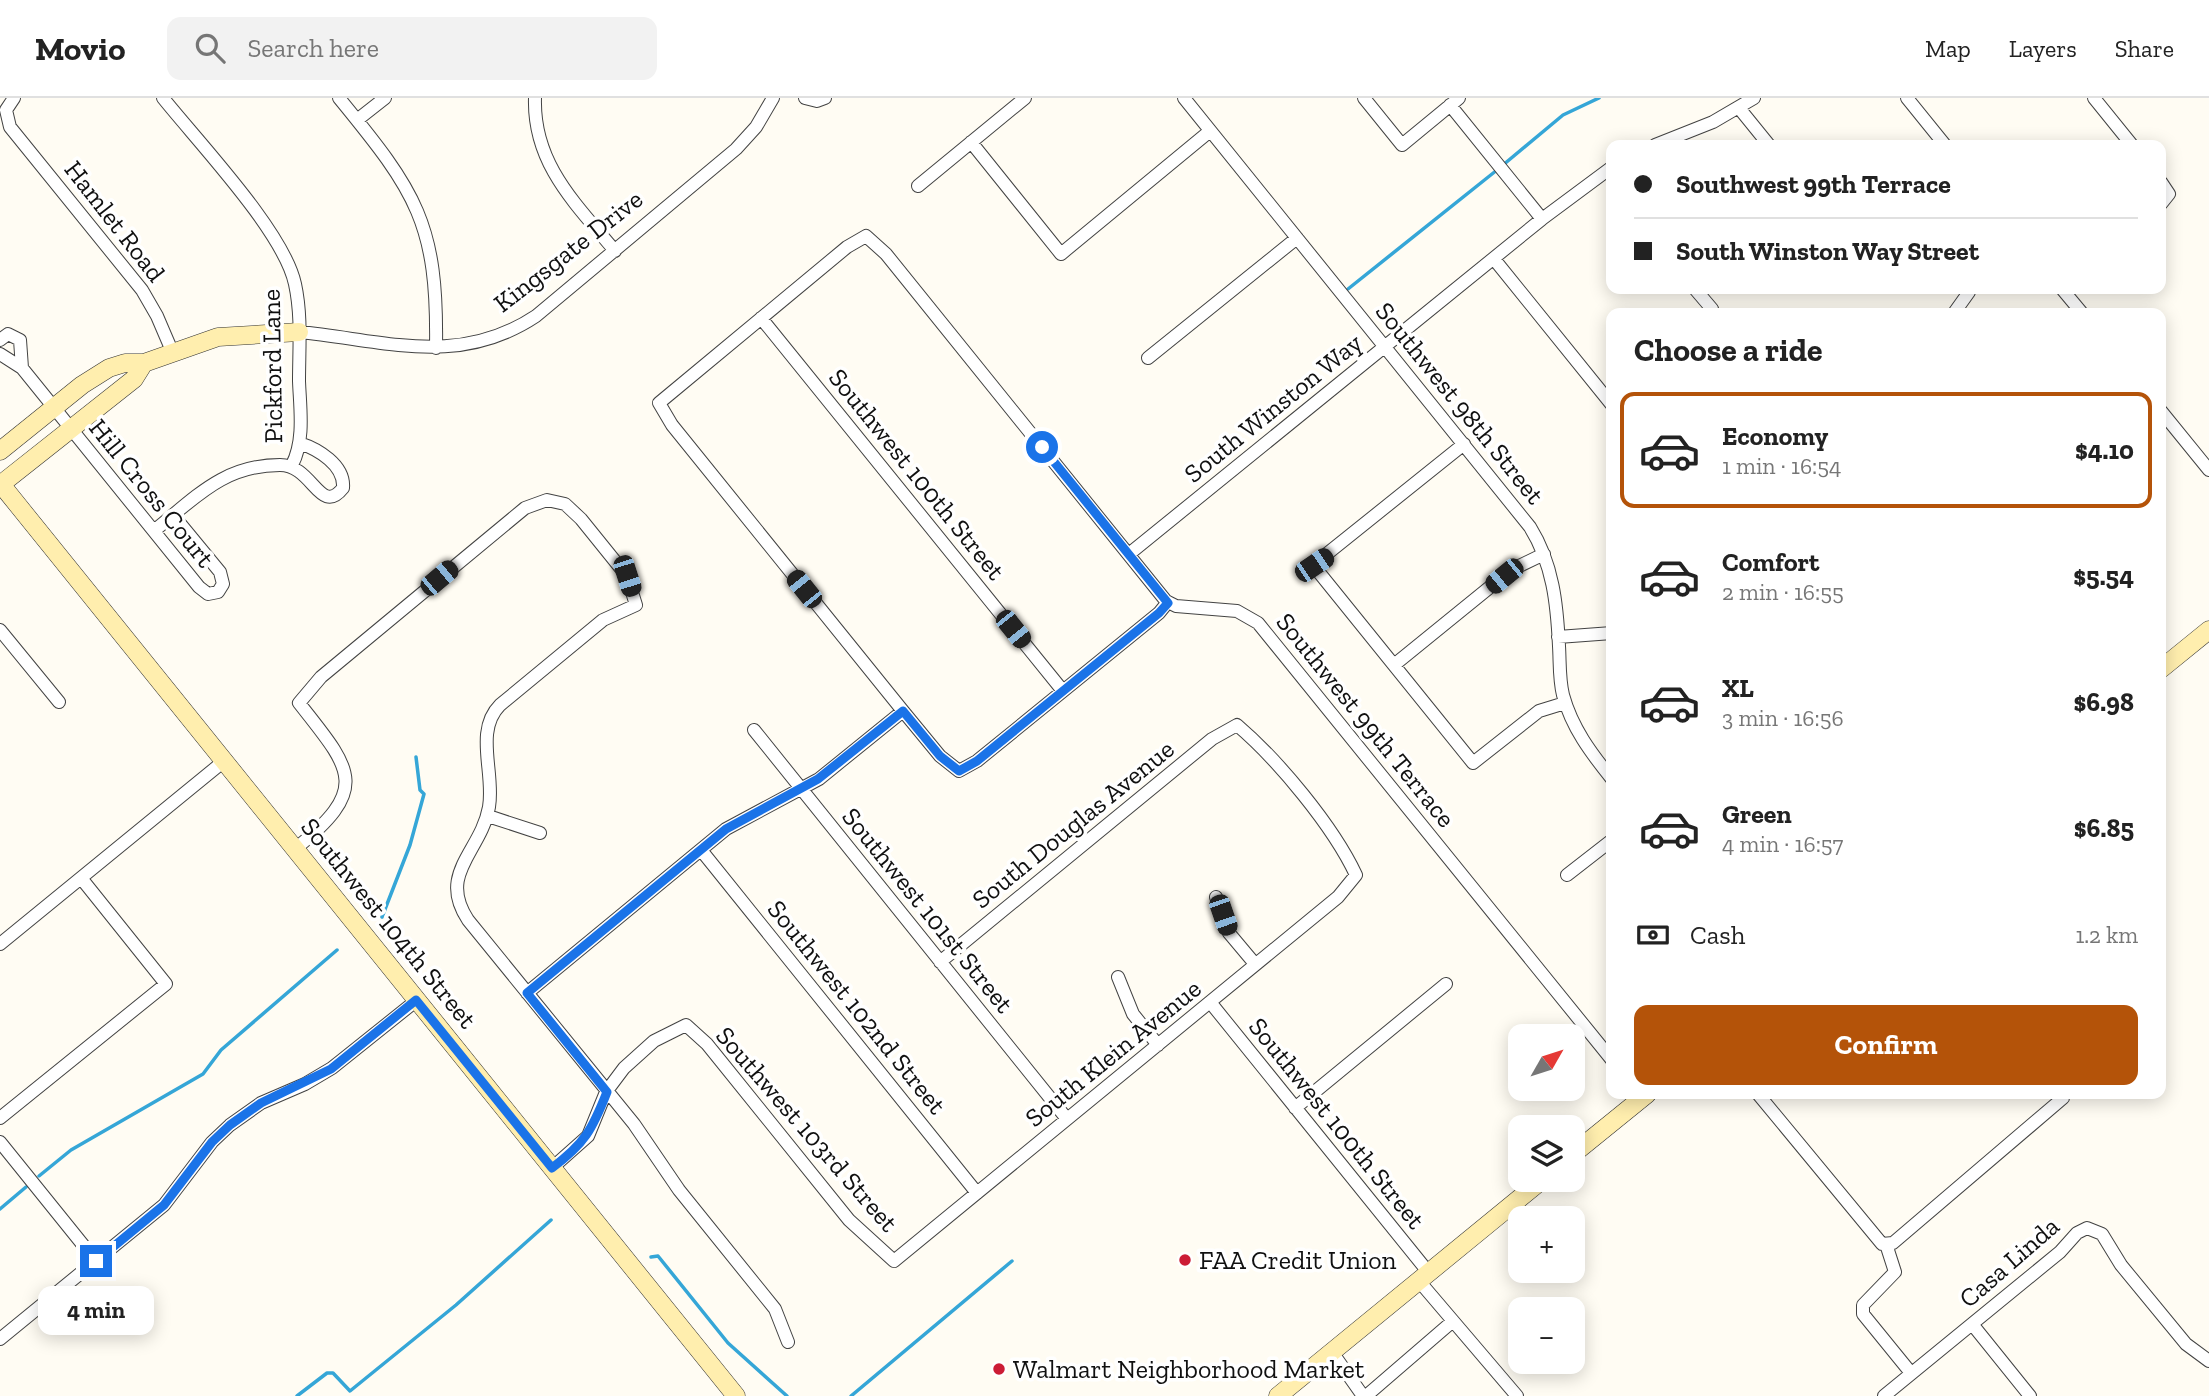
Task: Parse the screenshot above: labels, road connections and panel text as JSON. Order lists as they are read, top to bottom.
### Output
{
  "streets": {
    "main road": ["Kingsgate Drive", "Southwest 104th Street"],
    "street": [
      "Hamlet Road",
      "Pickford Lane",
      "Southwest 98th Street",
      "South Winston Way",
      "Southwest 100th Street",
      "Hill Cross Court",
      "Southwest 99th Terrace",
      "South Douglas Avenue",
      "Southwest 101st Street",
      "Southwest 102nd Street",
      "South Klein Avenue",
      "Southwest 103rd Street",
      "Casa Linda"
    ]
  },
  "crossings": [
    ["Hamlet Road", "Kingsgate Drive"],
    ["Kingsgate Drive", "Pickford Lane"],
    ["Kingsgate Drive", "Hill Cross Court"],
    ["Kingsgate Drive", "Southwest 104th Street"],
    ["Southwest 98th Street", "South Winston Way"],
    ["Southwest 100th Street", "South Klein Avenue"],
    ["South Douglas Avenue", "Southwest 101st Street"],
    ["South Douglas Avenue", "South Klein Avenue"],
    ["Southwest 101st Street", "South Klein Avenue"],
    ["Southwest 102nd Street", "South Klein Avenue"],
    ["South Klein Avenue", "Southwest 103rd Street"]
  ],
  "places": ["FAA Credit Union", "Walmart Neighborhood Market"],
  "north": "top right",
  "page": {
    "header": "Movio",
    "search": "Search here",
    "nav": ["Map", "Layers", "Share"],
    "banner": ["Southwest 99th Terrace", "South Winston Way Street"],
    "heading": "Choose a ride",
    "list": [
      {
        "name": "Economy",
        "note": "1 min · 16:54",
        "value": "$4.10"
      },
      {
        "name": "Comfort",
        "note": "2 min · 16:55",
        "value": "$5.54"
      },
      {
        "name": "XL",
        "note": "3 min · 16:56",
        "value": "$6.98"
      },
      {
        "name": "Green",
        "note": "4 min · 16:57",
        "value": "$6.85"
      }
    ],
    "pay": ["Cash", "1.2 km"],
    "buttons": "Confirm",
    "map_buttons": ["+", "−"],
    "bubble": "4 min"
  }
}
